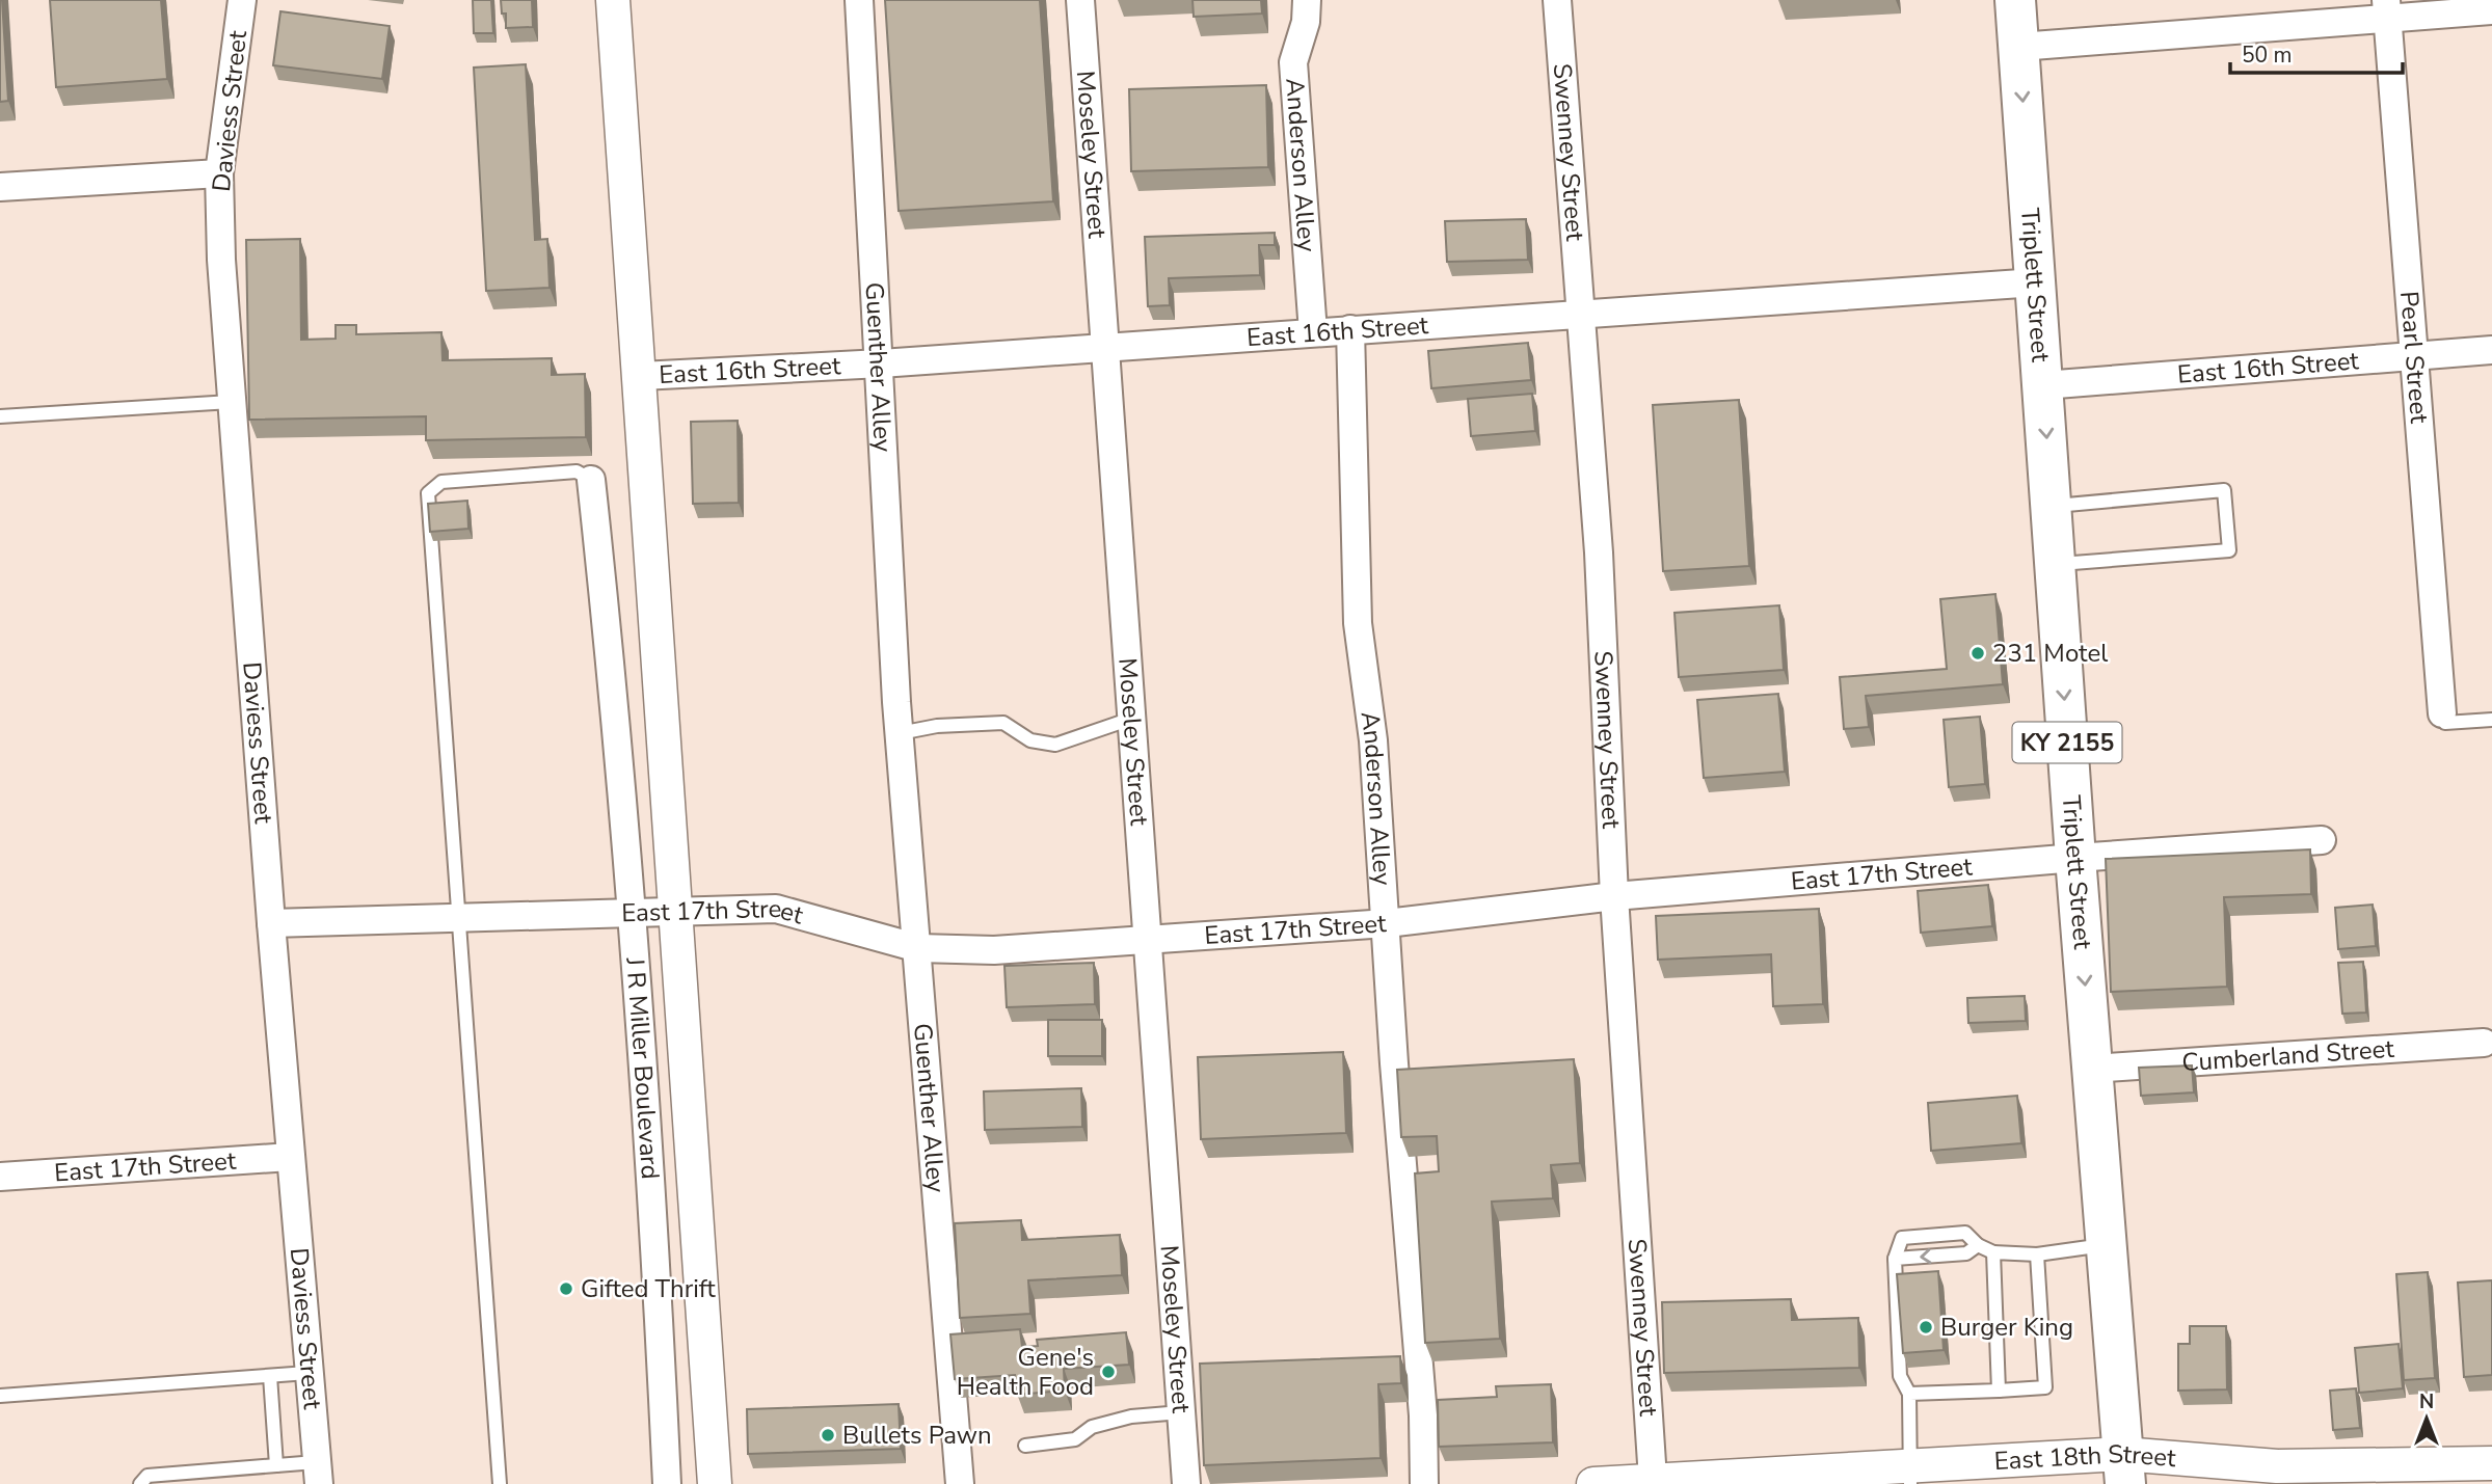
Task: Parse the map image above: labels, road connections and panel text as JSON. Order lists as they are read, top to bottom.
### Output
{
  "streets": {
    "main road": ["Triplett Street", "KY 2155"],
    "street": [
      "Daviess Street",
      "Swenney Street",
      "Moseley Street",
      "Anderson Alley",
      "East 16th Street",
      "Pearl Street",
      "Guenther Alley",
      "East 17th Street",
      "Cumberland Street",
      "J R Miller Boulevard",
      "East 18th Street"
    ]
  },
  "crossings": [
    ["Daviess Street", "East 17th Street"],
    ["Swenney Street", "East 16th Street"],
    ["Swenney Street", "East 17th Street"],
    ["Swenney Street", "East 18th Street"],
    ["Moseley Street", "East 16th Street"],
    ["Moseley Street", "East 17th Street"],
    ["Anderson Alley", "East 16th Street"],
    ["Anderson Alley", "East 17th Street"],
    ["Triplett Street", "East 16th Street"],
    ["Triplett Street", "East 17th Street"],
    ["Triplett Street", "Cumberland Street"],
    ["Triplett Street", "East 18th Street"],
    ["East 16th Street", "Pearl Street"],
    ["East 16th Street", "Guenther Alley"],
    ["Guenther Alley", "East 17th Street"],
    ["East 17th Street", "J R Miller Boulevard"]
  ],
  "one_way": ["Triplett Street"],
  "places": [
    "231 Motel",
    "Gifted Thrift",
    "Burger King",
    "Gene's Health Food",
    "Bullets Pawn"
  ],
  "scale_bar": "50 m",
  "north": "top"
}
